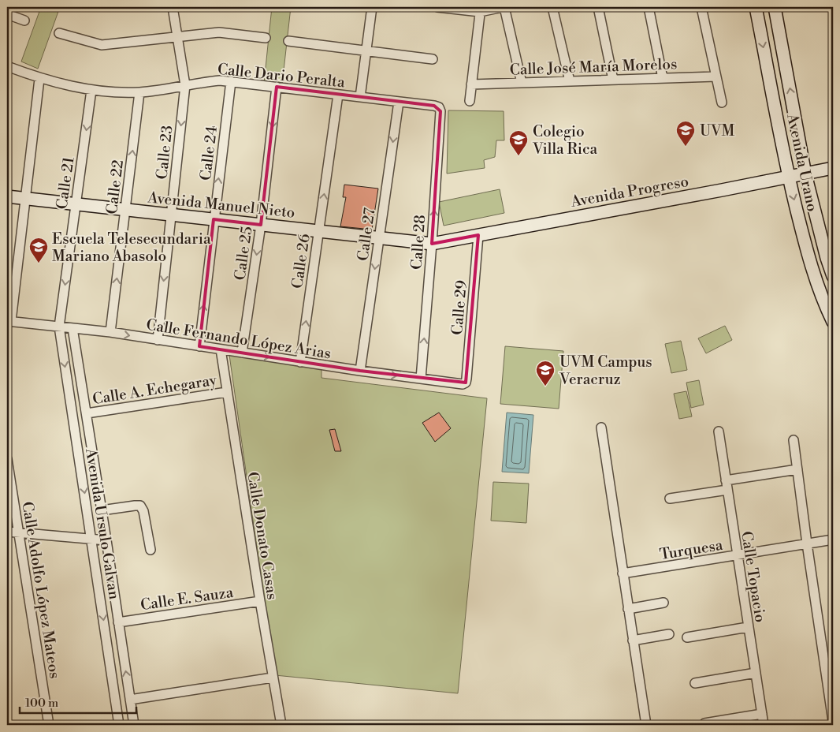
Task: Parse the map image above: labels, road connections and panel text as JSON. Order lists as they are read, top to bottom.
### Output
{
  "streets": {
    "street": [
      "Calle José María Morelos",
      "Calle Dario Peralta",
      "Calle 23",
      "Calle 24",
      "Avenida Urano",
      "Calle 21",
      "Calle 22",
      "Avenida Progreso",
      "Avenida Manuel Nieto",
      "Calle 27",
      "Calle 28",
      "Calle 25",
      "Calle 26",
      "Calle 29",
      "Calle Fernando López Arias",
      "Calle A. Echegaray",
      "Avenida Ursulo Galvan",
      "Calle Donato Casas",
      "Turquesa",
      "Calle Topacio",
      "Calle Adolfo López Mateos",
      "Calle E. Sauza"
    ]
  },
  "crossings": [
    ["Calle Dario Peralta", "Calle 23"],
    ["Calle Dario Peralta", "Calle 24"],
    ["Calle Dario Peralta", "Calle 21"],
    ["Calle Dario Peralta", "Calle 22"],
    ["Calle Dario Peralta", "Calle 27"],
    ["Calle Dario Peralta", "Calle 28"],
    ["Calle Dario Peralta", "Calle 25"],
    ["Calle Dario Peralta", "Calle 26"],
    ["Calle 23", "Avenida Manuel Nieto"],
    ["Calle 23", "Calle Fernando López Arias"],
    ["Calle 24", "Avenida Manuel Nieto"],
    ["Calle 24", "Calle Fernando López Arias"],
    ["Avenida Urano", "Avenida Progreso"],
    ["Calle 21", "Avenida Manuel Nieto"],
    ["Calle 21", "Calle Fernando López Arias"],
    ["Calle 21", "Avenida Ursulo Galvan"],
    ["Calle 22", "Avenida Manuel Nieto"],
    ["Calle 22", "Calle Fernando López Arias"],
    ["Avenida Progreso", "Avenida Manuel Nieto"],
    ["Avenida Progreso", "Calle 28"],
    ["Avenida Progreso", "Calle 29"],
    ["Avenida Manuel Nieto", "Calle 27"],
    ["Avenida Manuel Nieto", "Calle 28"],
    ["Avenida Manuel Nieto", "Calle 25"],
    ["Avenida Manuel Nieto", "Calle 26"],
    ["Calle 27", "Calle Fernando López Arias"],
    ["Calle 28", "Calle Fernando López Arias"],
    ["Calle 25", "Calle Fernando López Arias"],
    ["Calle 26", "Calle Fernando López Arias"],
    ["Calle 29", "Calle Fernando López Arias"],
    ["Calle Fernando López Arias", "Avenida Ursulo Galvan"],
    ["Calle Fernando López Arias", "Calle Donato Casas"],
    ["Calle A. Echegaray", "Avenida Ursulo Galvan"],
    ["Calle A. Echegaray", "Calle Donato Casas"],
    ["Avenida Ursulo Galvan", "Calle E. Sauza"],
    ["Calle Donato Casas", "Calle E. Sauza"],
    ["Turquesa", "Calle Topacio"]
  ],
  "one_way": [
    "Calle 23",
    "Calle 24",
    "Calle 22",
    "Calle 27",
    "Calle 28",
    "Calle 25",
    "Calle 26",
    "Calle Fernando López Arias"
  ],
  "places": {
    "school or university": [
      "UVM",
      "Colegio Villa Rica",
      "Escuela Telesecundaria Mariano Abasolo",
      "UVM Campus Veracruz"
    ]
  },
  "scale_bar": "100 m"
}
